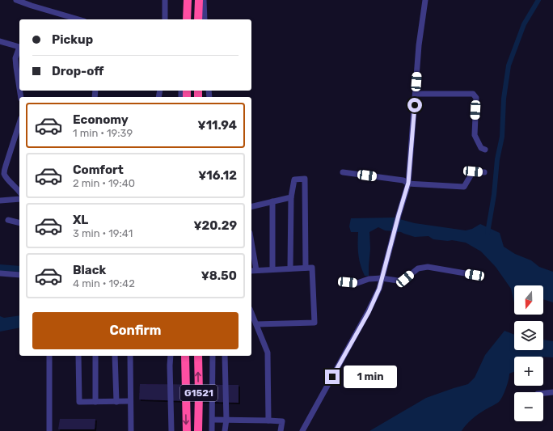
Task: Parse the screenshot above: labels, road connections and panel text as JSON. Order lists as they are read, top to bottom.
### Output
{
  "streets": {
    "highway": ["G1521"]
  },
  "north": "bottom",
  "page": {
    "banner": ["Pickup", "Drop-off"],
    "list": [
      {
        "name": "Economy",
        "note": "1 min · 19:39",
        "value": "¥11.94"
      },
      {
        "name": "Comfort",
        "note": "2 min · 19:40",
        "value": "¥16.12"
      },
      {
        "name": "XL",
        "note": "3 min · 19:41",
        "value": "¥20.29"
      },
      {
        "name": "Black",
        "note": "4 min · 19:42",
        "value": "¥8.50"
      }
    ],
    "map_buttons": ["+", "−"],
    "buttons": "Confirm",
    "bubble": "1 min"
  }
}
